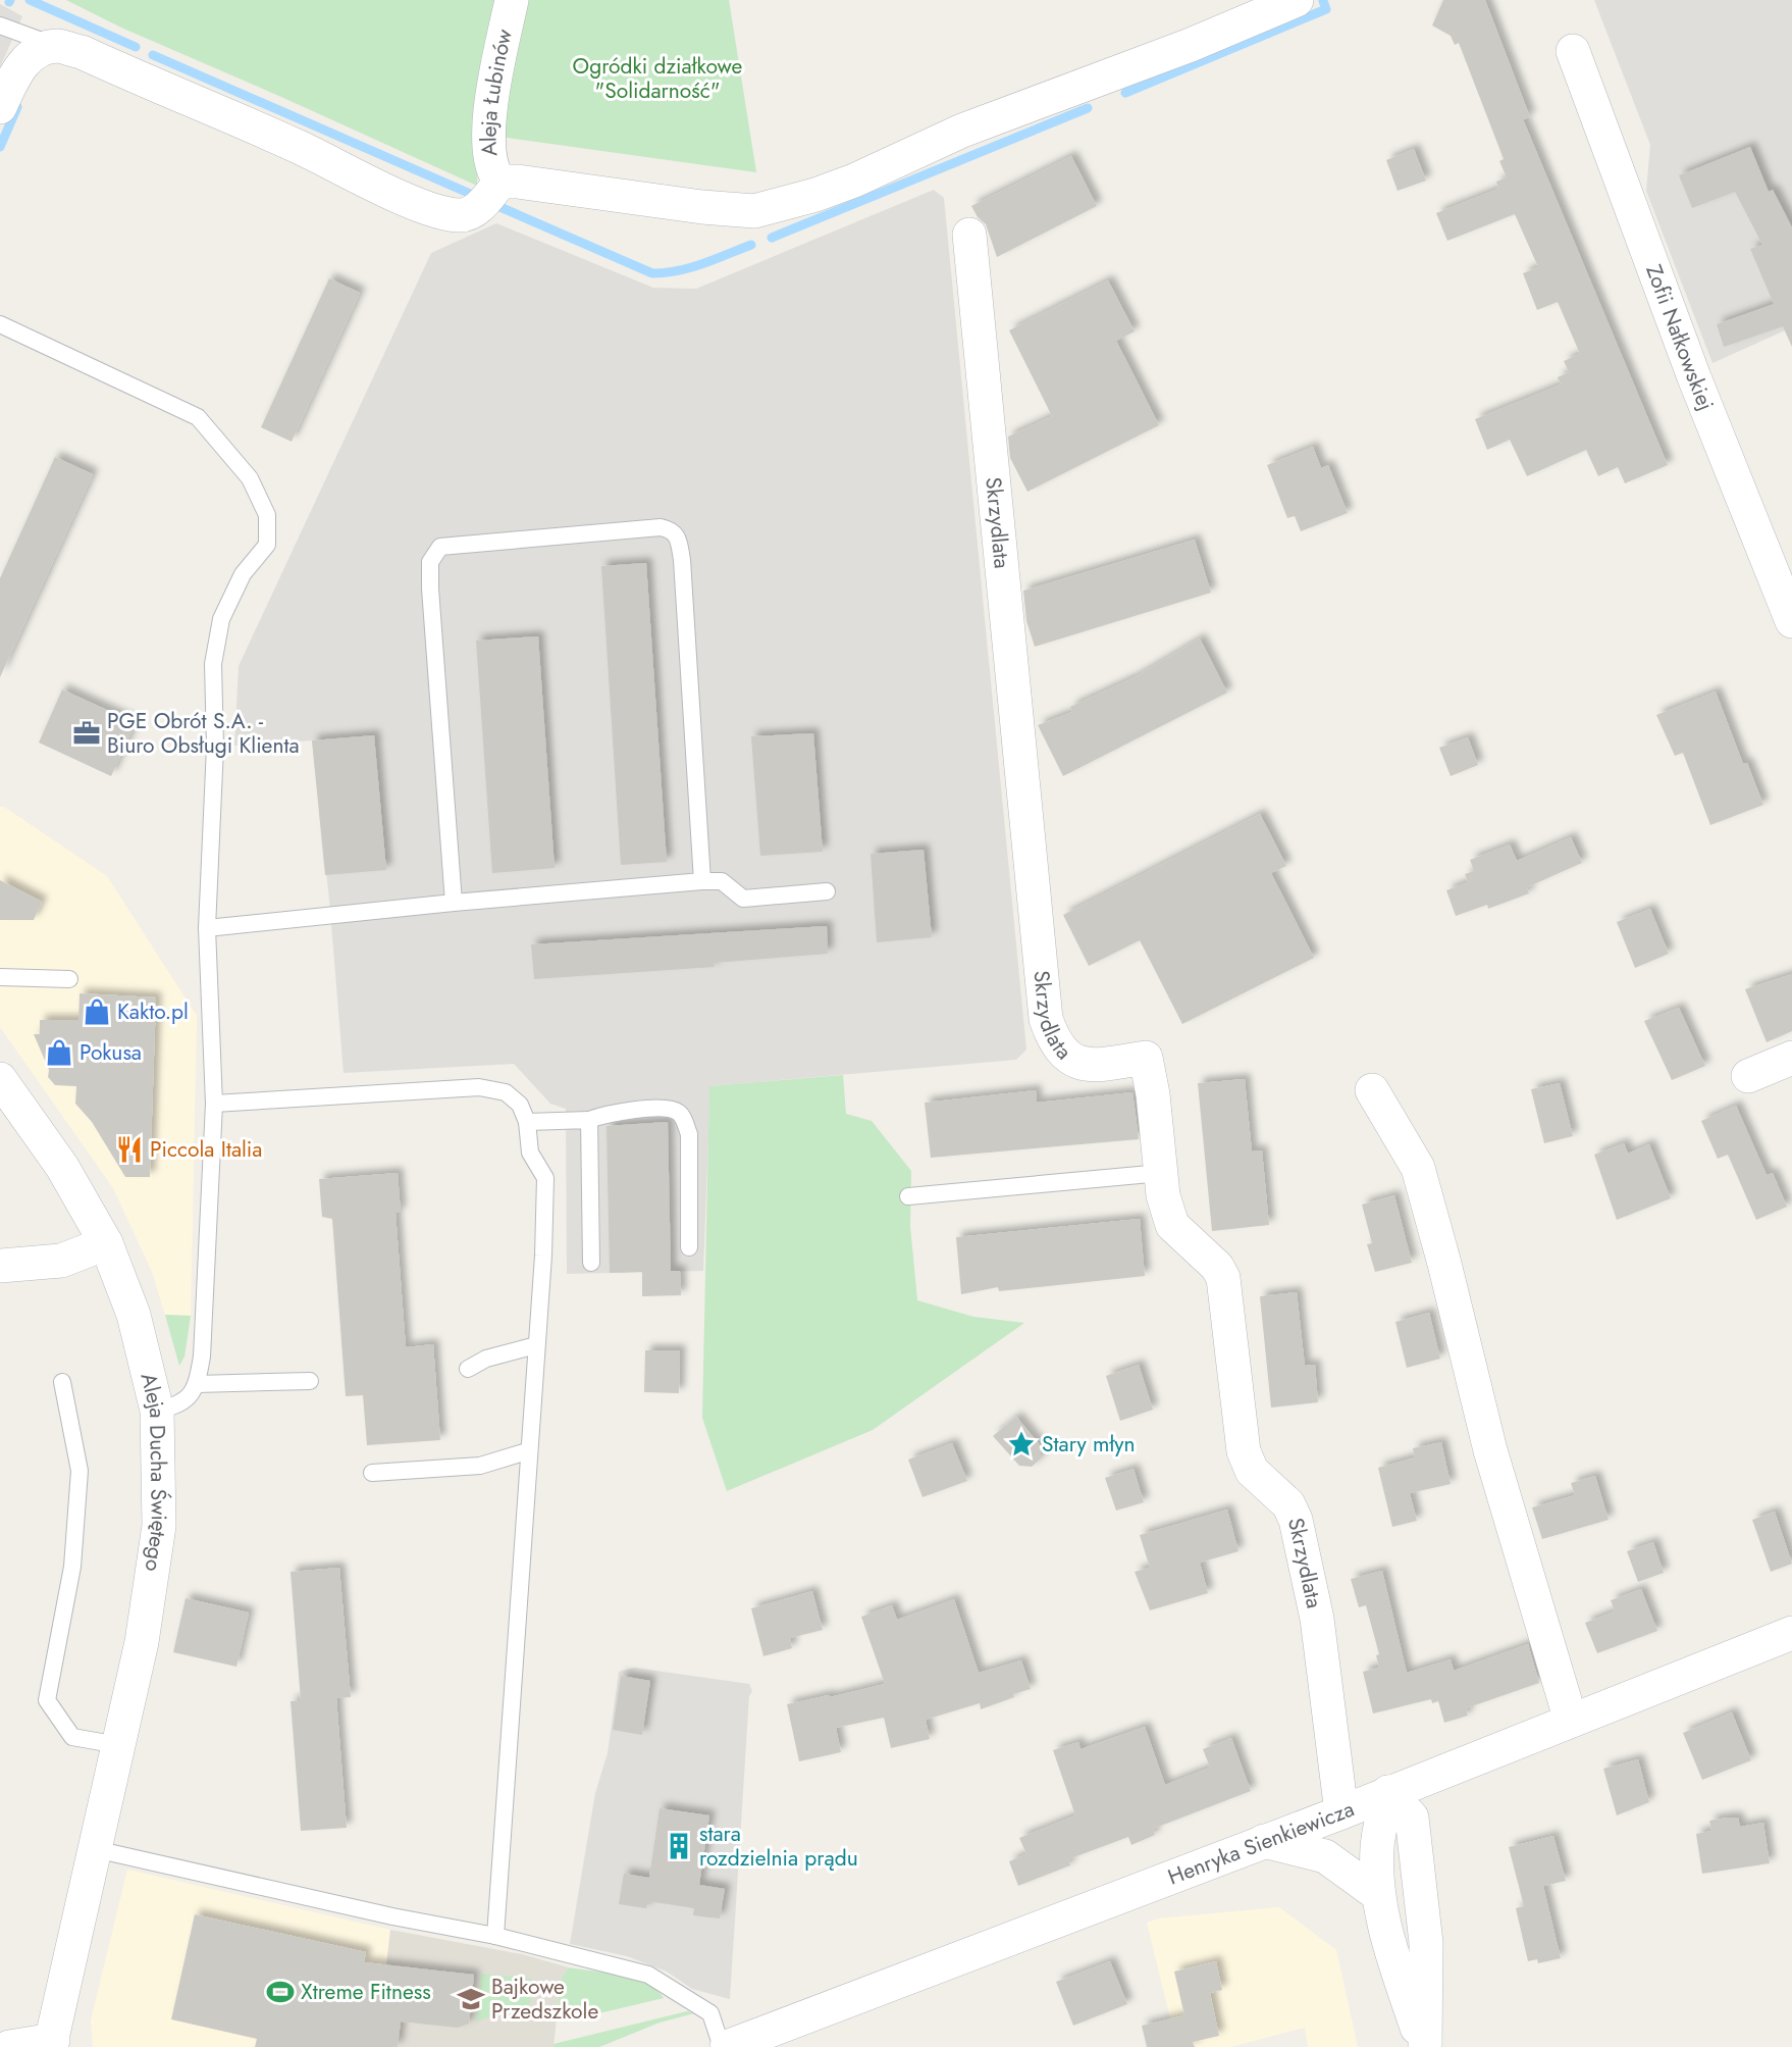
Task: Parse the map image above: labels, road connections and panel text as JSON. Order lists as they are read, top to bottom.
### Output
{
  "streets": {
    "street": [
      "Aleja Łubinów",
      "Zofii Nałkowskiej",
      "Skrzydlata",
      "Aleja Ducha Świętego",
      "Henryka Sienkiewicza"
    ]
  },
  "crossings": [
    ["Skrzydlata", "Henryka Sienkiewicza"]
  ],
  "parks": ["Ogródki działkowe \"Solidarność\""],
  "places": {
    "office": ["PGE Obrót S.A. - Biuro Obsługi Klienta"],
    "shop": ["Kakto.pl", "Pokusa"],
    "restaurant": ["Piccola Italia"],
    "place": ["Stary młyn"],
    "building": ["stara rozdzielnia prądu"],
    "sports": ["Xtreme Fitness"],
    "school or university": ["Bajkowe Przedszkole"]
  }
}
